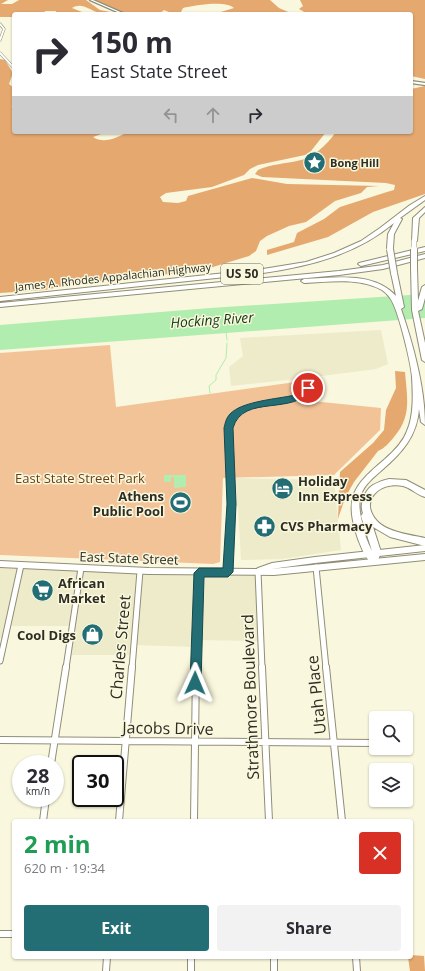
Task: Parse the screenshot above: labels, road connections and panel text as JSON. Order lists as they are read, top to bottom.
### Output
{
  "streets": {
    "highway": ["US 50", "James A. Rhodes Appalachian Highway"],
    "main road": ["East State Street"],
    "street": [
      "Charles Street",
      "Utah Place",
      "Strathmore Boulevard",
      "Jacobs Drive"
    ]
  },
  "crossings": [
    ["East State Street", "Charles Street"],
    ["East State Street", "Utah Place"],
    ["East State Street", "Strathmore Boulevard"],
    ["Charles Street", "Jacobs Drive"],
    ["Utah Place", "Jacobs Drive"],
    ["Strathmore Boulevard", "Jacobs Drive"]
  ],
  "water": ["Hocking River"],
  "parks": ["East State Street Park"],
  "places": {
    "place": ["Bong Hill"],
    "hotel": ["Holiday Inn Express"],
    "sports": ["Athens Public Pool"],
    "pharmacy": ["CVS Pharmacy"],
    "supermarket": ["African Market"],
    "shop": ["Cool Digs"]
  },
  "page": {
    "turn": ["150 m", "East State Street"],
    "speed": "28 km/h",
    "limit": "30",
    "heading": ["2 min", "620 m · 19:34"],
    "buttons": ["Exit", "Share"]
  }
}
